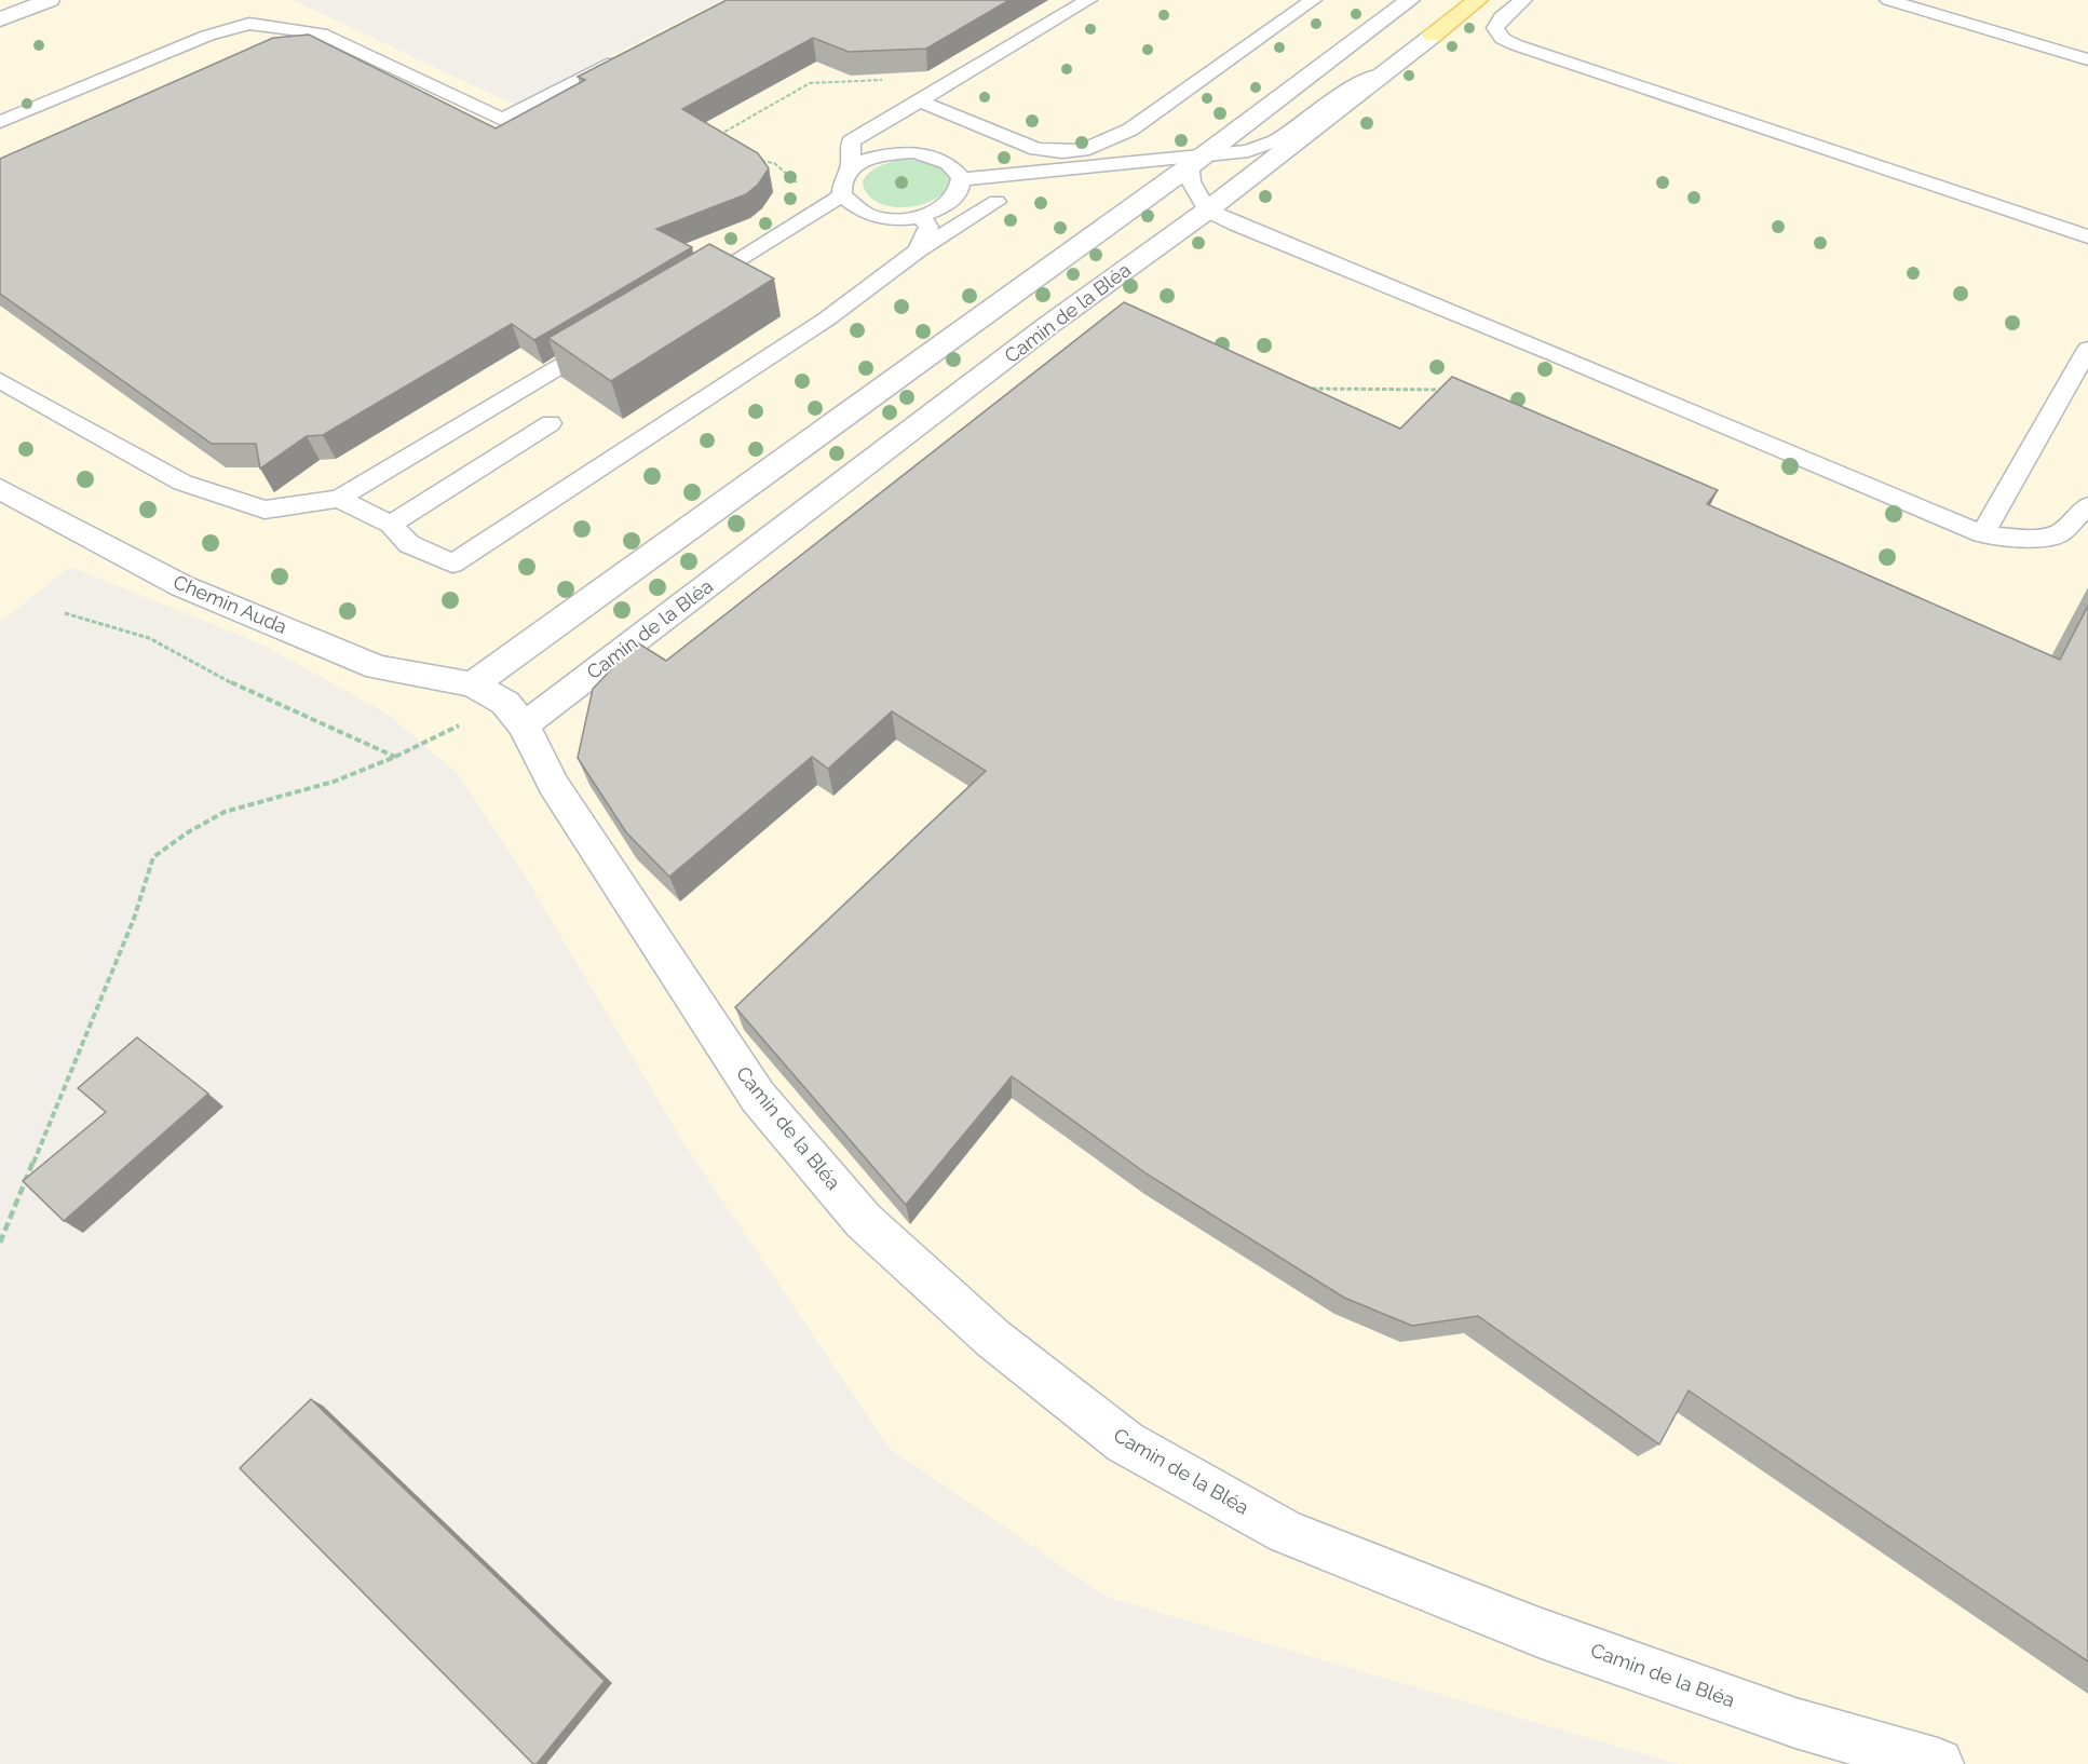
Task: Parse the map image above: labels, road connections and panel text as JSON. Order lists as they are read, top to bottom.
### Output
{
  "streets": {
    "street": ["Camin de la Bléa", "Chemin Auda"]
  },
  "crossings": [
    ["Camin de la Bléa", "Chemin Auda"]
  ]
}
